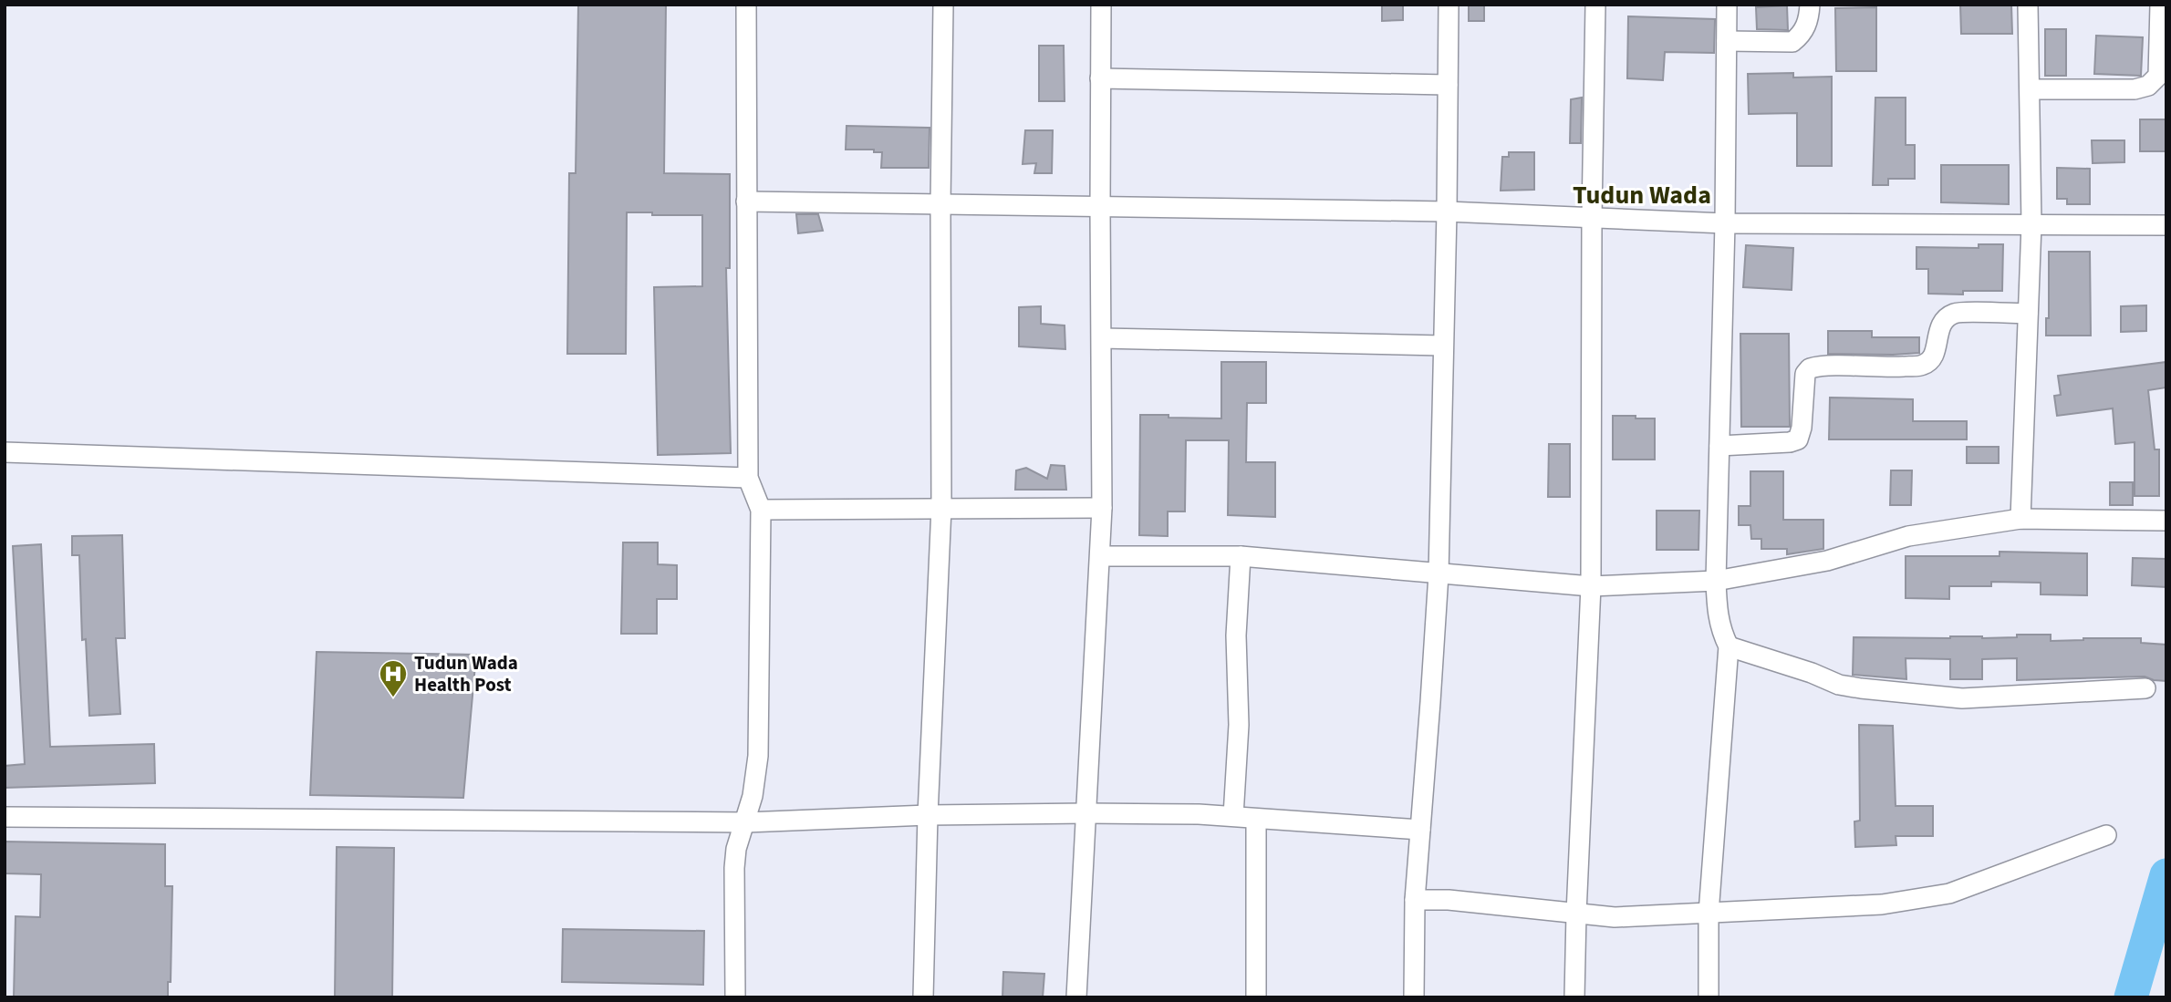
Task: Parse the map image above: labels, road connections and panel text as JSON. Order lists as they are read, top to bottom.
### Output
{
  "districts": ["Tudun Wada"],
  "places": {
    "hospital": ["Tudun Wada Health Post"]
  }
}
